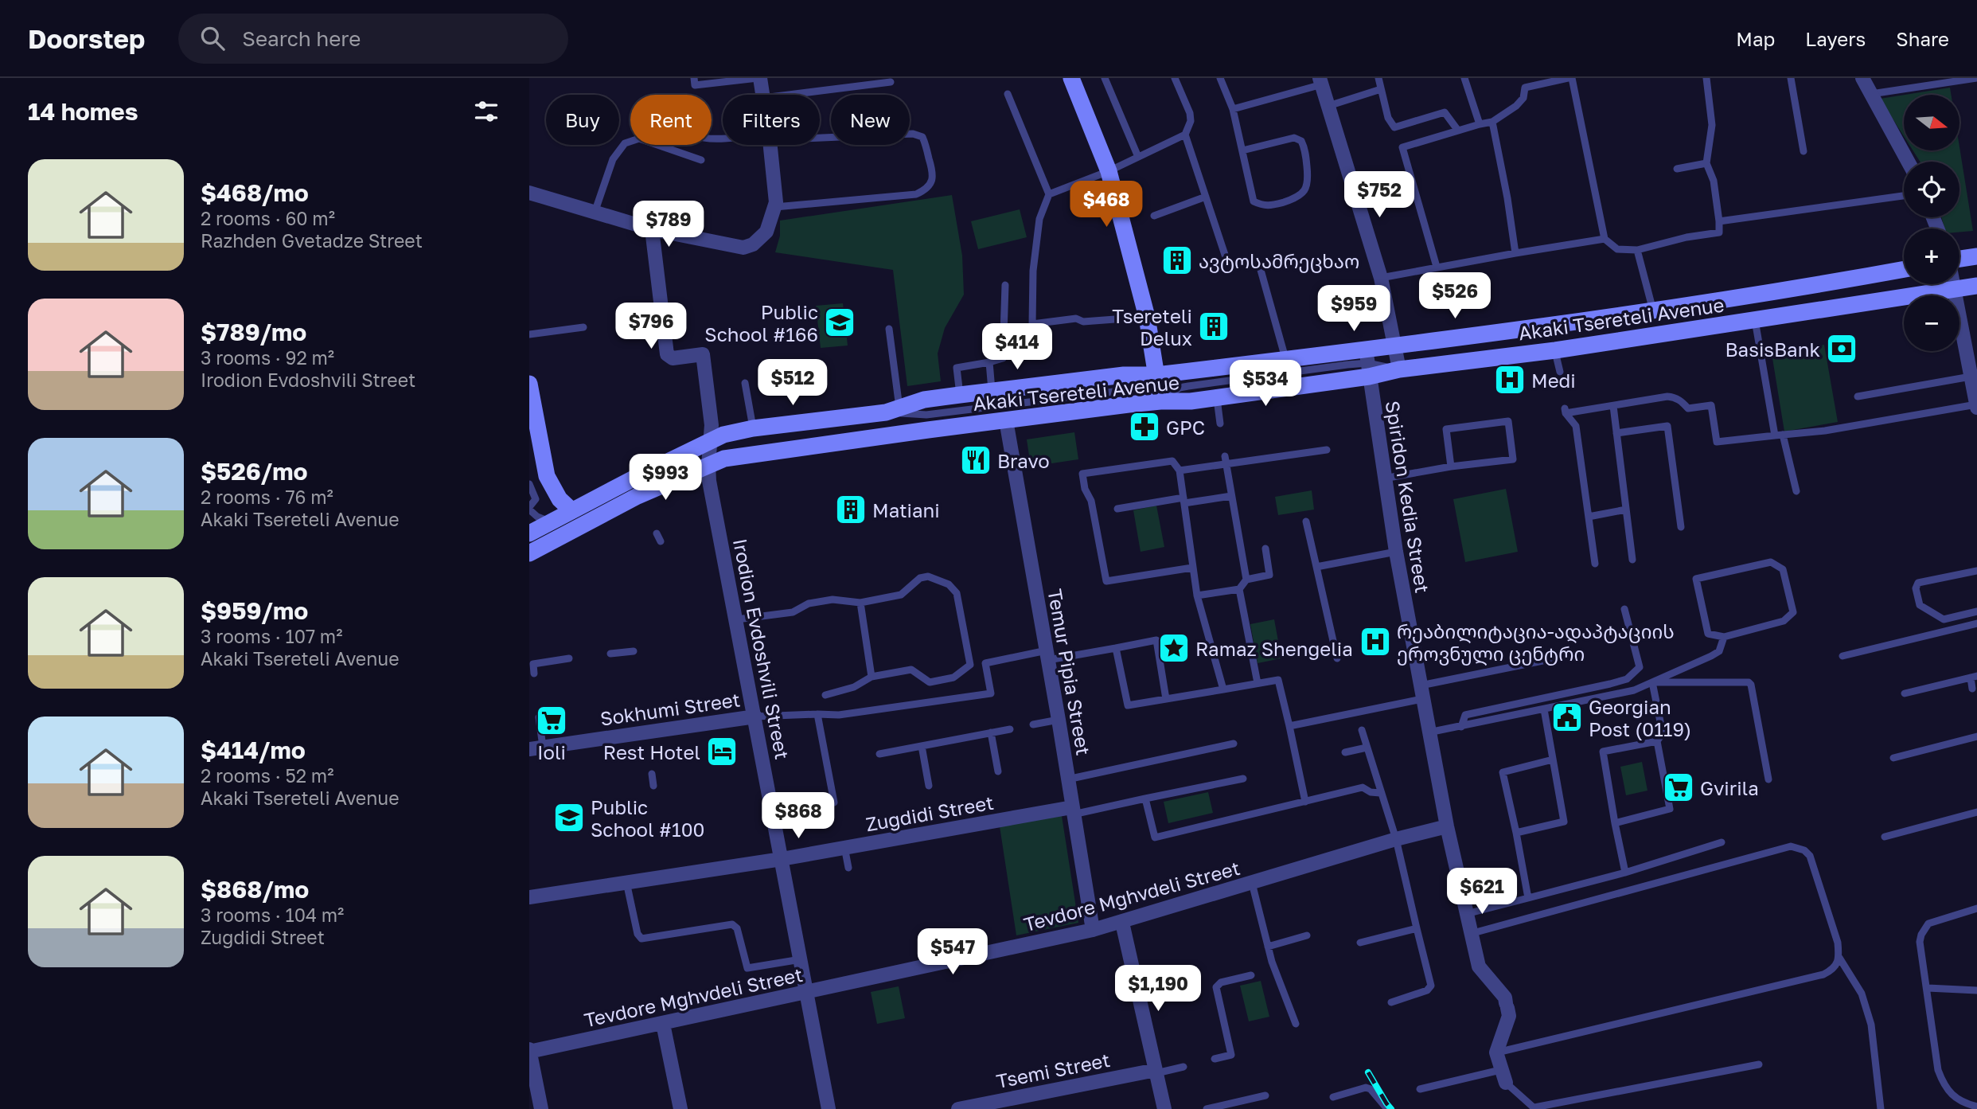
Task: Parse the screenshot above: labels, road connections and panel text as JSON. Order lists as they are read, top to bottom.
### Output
{
  "streets": {
    "main road": ["Akaki Tsereteli Avenue"],
    "street": [
      "Spiridon Kedia Street",
      "Irodion Evdoshvili Street",
      "Temur Pipia Street",
      "Sokhumi Street",
      "Zugdidi Street",
      "Tevdore Mghvdeli Street",
      "Tsemi Street"
    ]
  },
  "crossings": [
    ["Akaki Tsereteli Avenue", "Spiridon Kedia Street"],
    ["Akaki Tsereteli Avenue", "Irodion Evdoshvili Street"],
    ["Akaki Tsereteli Avenue", "Temur Pipia Street"],
    ["Spiridon Kedia Street", "Tevdore Mghvdeli Street"],
    ["Irodion Evdoshvili Street", "Sokhumi Street"],
    ["Irodion Evdoshvili Street", "Zugdidi Street"],
    ["Irodion Evdoshvili Street", "Tevdore Mghvdeli Street"],
    ["Temur Pipia Street", "Sokhumi Street"],
    ["Temur Pipia Street", "Zugdidi Street"],
    ["Temur Pipia Street", "Tevdore Mghvdeli Street"]
  ],
  "places": {
    "building": ["ავტოსამრეცხაო", "Tsereteli Delux", "Matiani"],
    "school or university": ["Public School #166", "Public School #100"],
    "bank": ["BasisBank"],
    "hospital": ["Medi", "რეაბილიტაცია-ადაპტაციის ეროვნული ცენტრი"],
    "pharmacy": ["GPC"],
    "restaurant": ["Bravo"],
    "place": ["Ramaz Shengelia"],
    "public building": ["Georgian Post (0119)"],
    "supermarket": ["Ioli", "Gvirila"],
    "hotel": ["Rest Hotel"]
  },
  "north": "right",
  "page": {
    "header": "Doorstep",
    "search": "Search here",
    "nav": ["Map", "Layers", "Share"],
    "heading": "14 homes",
    "map_buttons": ["+", "−"],
    "chip": [
      "Buy",
      "Rent",
      "Filters",
      "New"
    ],
    "list": [
      {
        "name": "$468/mo",
        "note": "2 rooms · 60 m² · Razhden Gvetadze Street"
      },
      {
        "name": "$789/mo",
        "note": "3 rooms · 92 m² · Irodion Evdoshvili Street"
      },
      {
        "name": "$526/mo",
        "note": "2 rooms · 76 m² · Akaki Tsereteli Avenue"
      },
      {
        "name": "$959/mo",
        "note": "3 rooms · 107 m² · Akaki Tsereteli Avenue"
      },
      {
        "name": "$414/mo",
        "note": "2 rooms · 52 m² · Akaki Tsereteli Avenue"
      },
      {
        "name": "$868/mo",
        "note": "3 rooms · 104 m² · Zugdidi Street"
      }
    ],
    "price": [
      "$752",
      "$468",
      "$789",
      "$526",
      "$959",
      "$796",
      "$414",
      "$512",
      "$534",
      "$993",
      "$868",
      "$621",
      "$547",
      "$1,190"
    ]
  }
}
